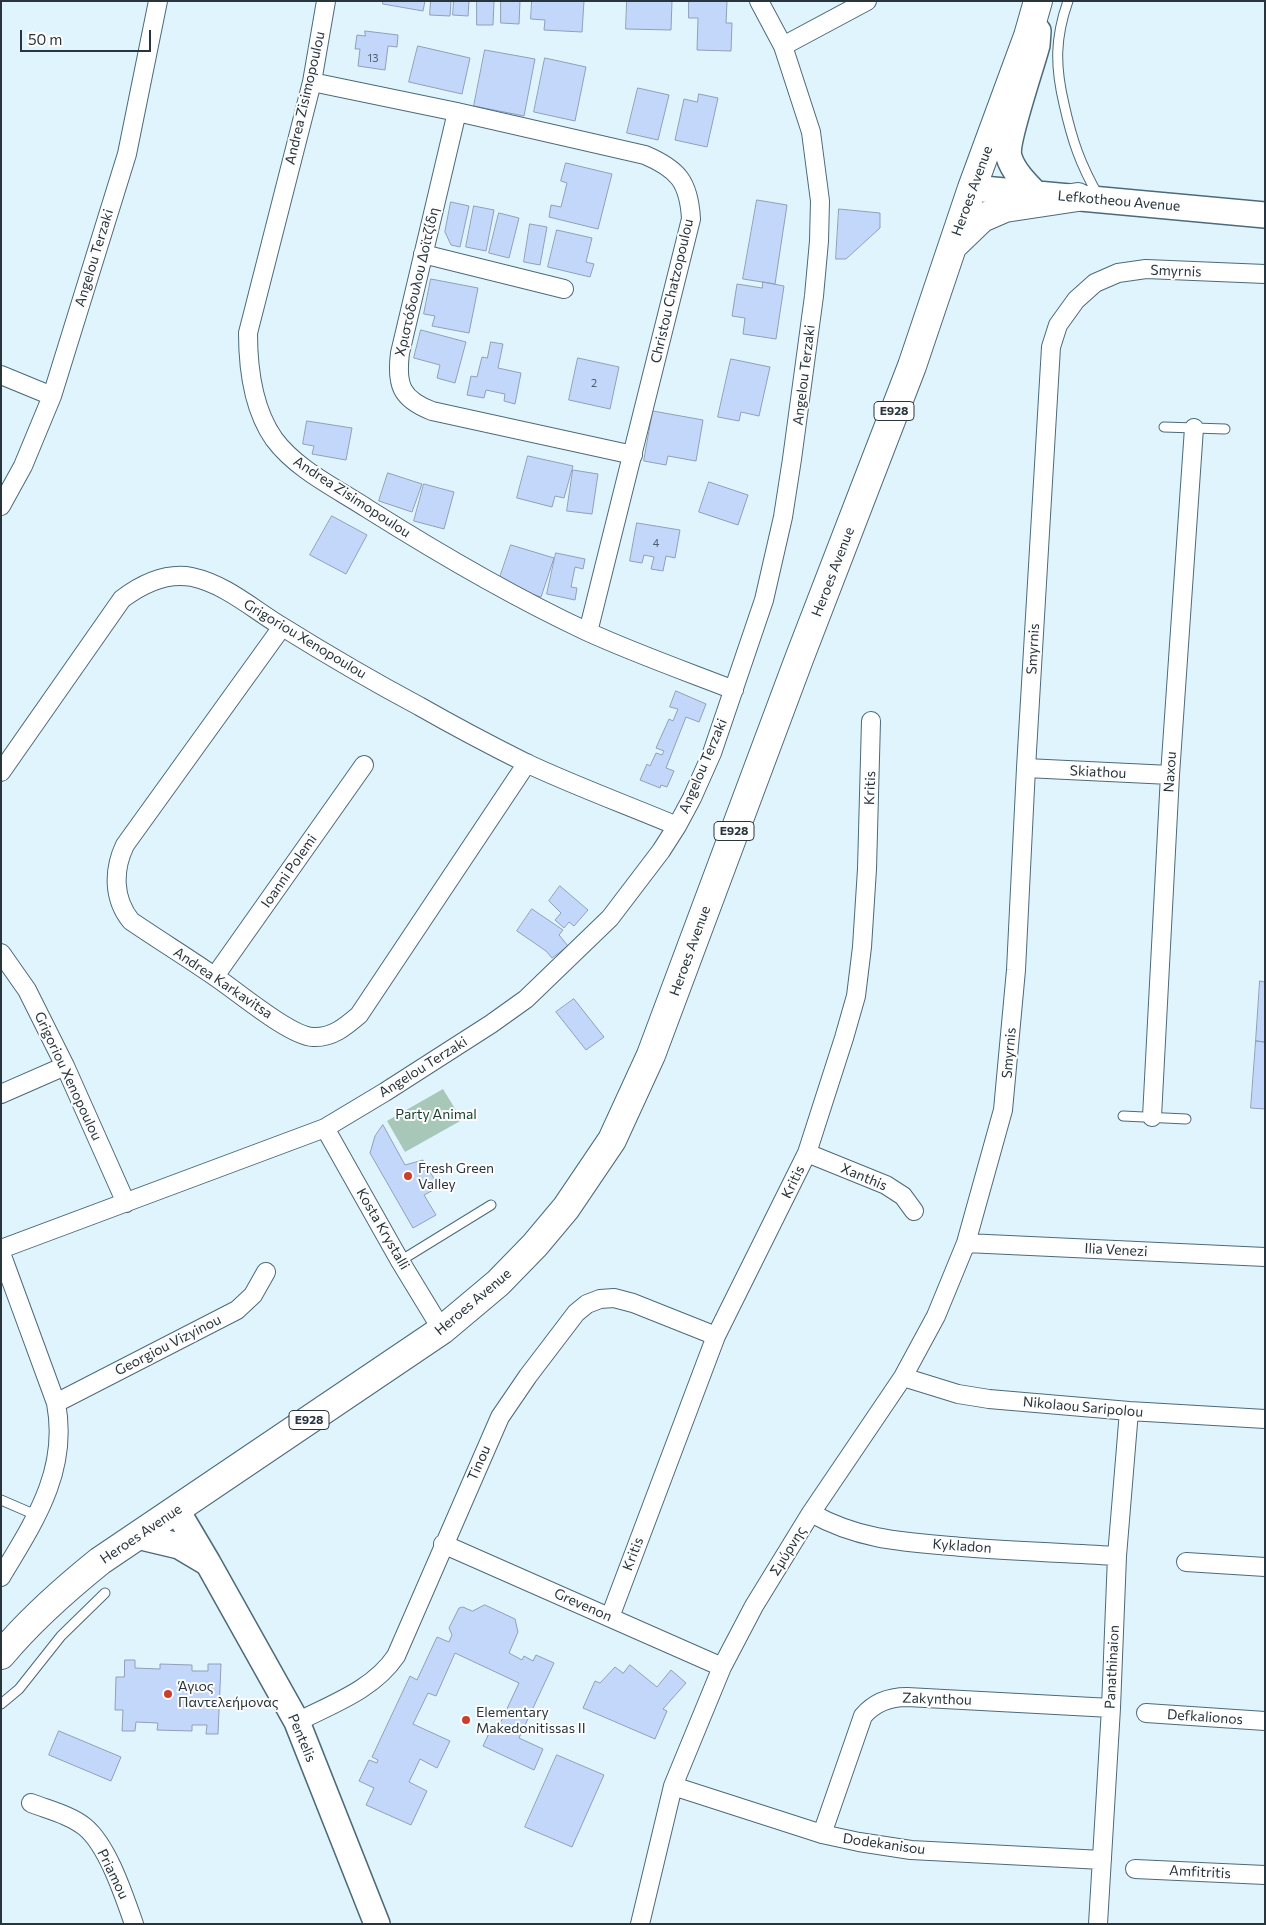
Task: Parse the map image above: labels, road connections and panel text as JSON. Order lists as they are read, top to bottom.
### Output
{
  "streets": {
    "main road": ["Heroes Avenue", "E928"],
    "street": [
      "Andrea Zisimopoulou",
      "Lefkotheou Avenue",
      "Angelou Terzaki",
      "Smyrnis",
      "Χριστόδουλου Δοϊτζίδη",
      "Christou Chatzopoulou",
      "Grigoriou Xenopoulou",
      "Skiathou",
      "Naxou",
      "Kritis",
      "Ioanni Polemi",
      "Andrea Karkavitsa",
      "Xanthis",
      "Kosta Krystalli",
      "Ilia Venezi",
      "Georgiou Vizyinou",
      "Nikolaou Saripolou",
      "Tinou",
      "Kykladon",
      "Σμύρνης",
      "Grevenon",
      "Panathinaion",
      "Zakynthou",
      "Defkalionos",
      "Pentelis",
      "Dodekanisou",
      "Amfitritis",
      "Priamou"
    ]
  },
  "crossings": [
    ["Andrea Zisimopoulou", "Angelou Terzaki"],
    ["Andrea Zisimopoulou", "Christou Chatzopoulou"],
    ["Heroes Avenue", "Lefkotheou Avenue"],
    ["Heroes Avenue", "Kosta Krystalli"],
    ["Heroes Avenue", "Pentelis"],
    ["Angelou Terzaki", "Grigoriou Xenopoulou"],
    ["Angelou Terzaki", "Kosta Krystalli"],
    ["Smyrnis", "Skiathou"],
    ["Smyrnis", "Ilia Venezi"],
    ["Smyrnis", "Σμύρνης"],
    ["Χριστόδουλου Δοϊτζίδη", "Christou Chatzopoulou"],
    ["Grigoriou Xenopoulou", "Andrea Karkavitsa"],
    ["Skiathou", "Naxou"],
    ["Kritis", "Xanthis"],
    ["Kritis", "Tinou"],
    ["Kritis", "Grevenon"],
    ["Ioanni Polemi", "Andrea Karkavitsa"],
    ["Ilia Venezi", "Σμύρνης"],
    ["Nikolaou Saripolou", "Σμύρνης"],
    ["Nikolaou Saripolou", "Panathinaion"],
    ["Tinou", "Grevenon"],
    ["Tinou", "Pentelis"],
    ["Kykladon", "Σμύρνης"],
    ["Kykladon", "Panathinaion"],
    ["Σμύρνης", "Grevenon"],
    ["Σμύρνης", "Dodekanisou"],
    ["Panathinaion", "Zakynthou"],
    ["Panathinaion", "Dodekanisou"],
    ["Zakynthou", "Dodekanisou"]
  ],
  "parks": ["Party Animal"],
  "places": ["Fresh Green Valley", "Άγιος Παντελεήμονας", "Elementary Makedonitissas II"],
  "house_numbers": ["13", "2", "4"],
  "scale_bar": "50 m"
}
